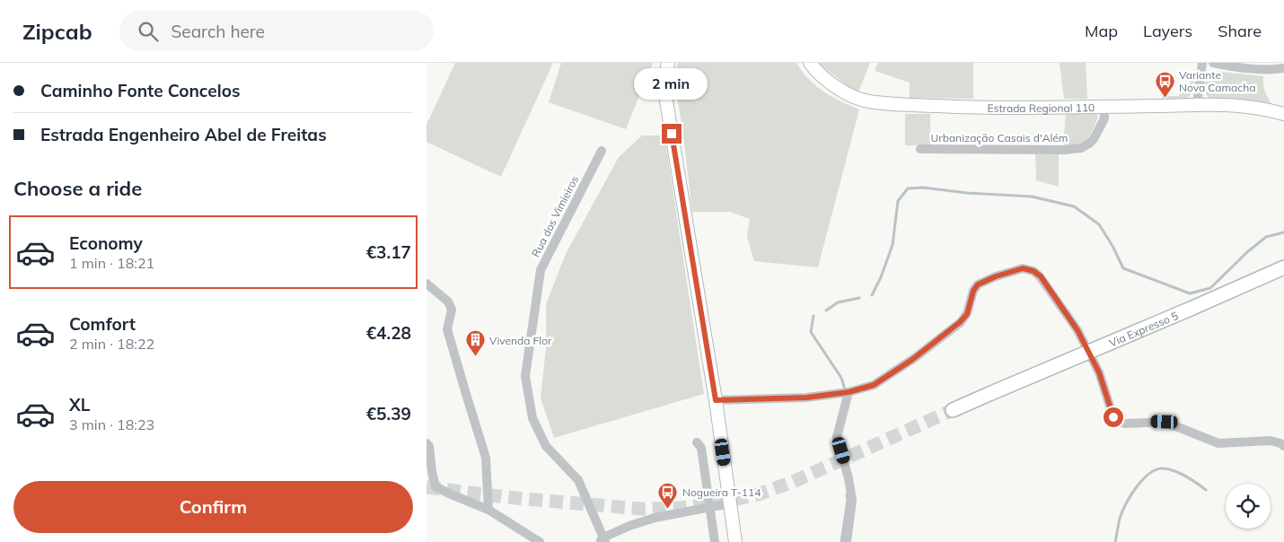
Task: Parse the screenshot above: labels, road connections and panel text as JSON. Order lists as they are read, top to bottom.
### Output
{
  "streets": {
    "main road": ["Estrada Regional 110", "Via Expresso 5"],
    "street": ["Urbanização Casais d'Além", "Rua dos Vimieiros"]
  },
  "crossings": [
    ["Estrada Regional 110", "Urbanização Casais d'Além"]
  ],
  "places": {
    "bus stop": ["Variante Nova Camacha", "Nogueira T-114"],
    "building": ["Vivenda Flor"]
  },
  "page": {
    "header": "Zipcab",
    "search": "Search here",
    "nav": ["Map", "Layers", "Share"],
    "banner": ["Caminho Fonte Concelos", "Estrada Engenheiro Abel de Freitas"],
    "bubble": "2 min",
    "heading": "Choose a ride",
    "list": [
      {
        "name": "Economy",
        "note": "1 min · 18:21",
        "value": "€3.17"
      },
      {
        "name": "Comfort",
        "note": "2 min · 18:22",
        "value": "€4.28"
      },
      {
        "name": "XL",
        "note": "3 min · 18:23",
        "value": "€5.39"
      }
    ],
    "buttons": "Confirm"
  }
}
